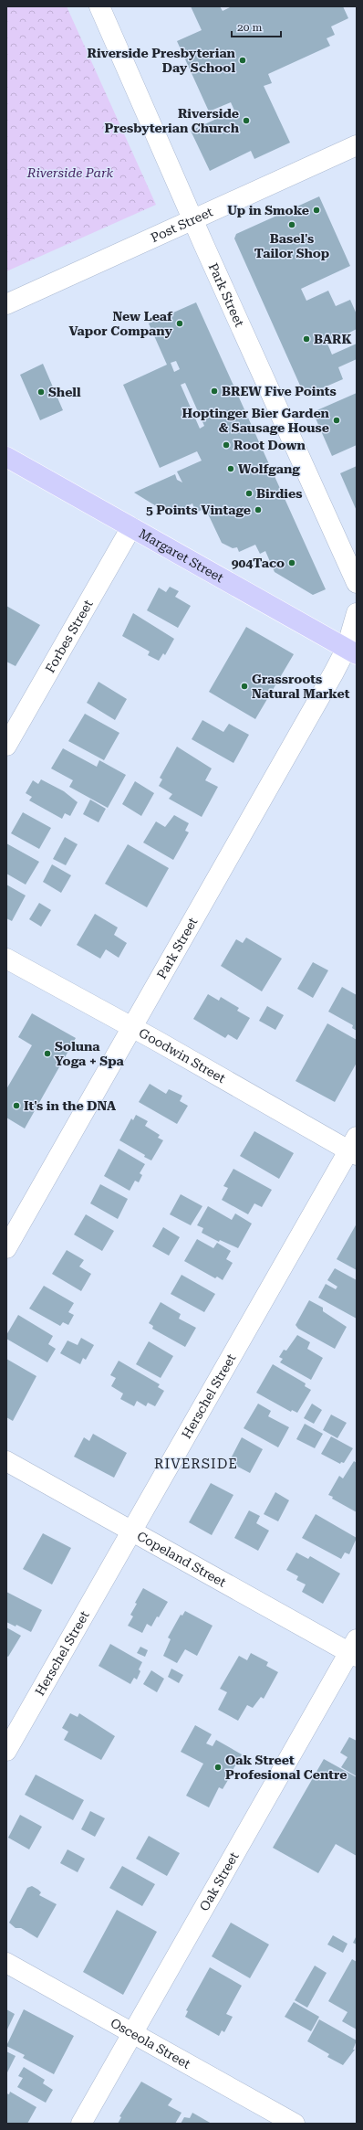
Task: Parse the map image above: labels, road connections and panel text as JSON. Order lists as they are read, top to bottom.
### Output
{
  "streets": {
    "main road": ["Margaret Street"],
    "street": [
      "Post Street",
      "Park Street",
      "Forbes Street",
      "Goodwin Street",
      "Herschel Street",
      "Copeland Street",
      "Oak Street",
      "Osceola Street"
    ]
  },
  "crossings": [
    ["Post Street", "Park Street"],
    ["Park Street", "Margaret Street"],
    ["Park Street", "Goodwin Street"],
    ["Margaret Street", "Forbes Street"],
    ["Goodwin Street", "Herschel Street"],
    ["Herschel Street", "Copeland Street"],
    ["Copeland Street", "Oak Street"],
    ["Oak Street", "Osceola Street"]
  ],
  "districts": ["RIVERSIDE"],
  "parks": ["Riverside Park"],
  "places": [
    "Riverside Presbyterian Day School",
    "Riverside Presbyterian Church",
    "Up in Smoke",
    "Basel's Tailor Shop",
    "New Leaf Vapor Company",
    "BARK",
    "BREW Five Points",
    "Shell",
    "Hoptinger Bier Garden & Sausage House",
    "Root Down",
    "Wolfgang",
    "Birdies",
    "5 Points Vintage",
    "904Taco",
    "Grassroots Natural Market",
    "Soluna Yoga + Spa",
    "It's in the DNA",
    "Oak Street Profesional Centre"
  ],
  "scale_bar": "20 m"
}
